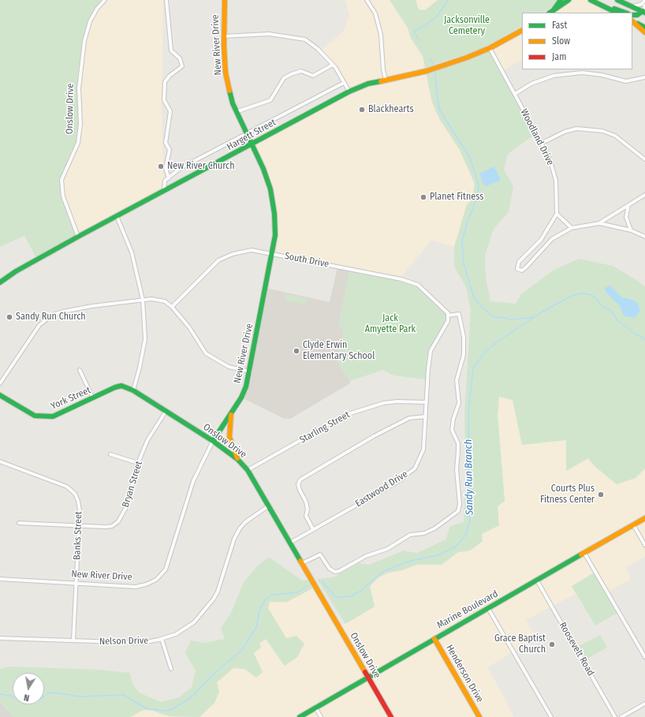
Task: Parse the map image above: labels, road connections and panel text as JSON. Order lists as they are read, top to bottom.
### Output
{
  "streets": {
    "main road": [
      "New River Drive",
      "Onslow Drive",
      "Hargett Street",
      "York Street",
      "Marine Boulevard",
      "Henderson Drive"
    ],
    "street": [
      "Woodland Drive",
      "South Drive",
      "Starling Street",
      "Bryan Street",
      "Eastwood Drive",
      "Banks Street",
      "Nelson Drive",
      "Roosevelt Road"
    ]
  },
  "crossings": [
    ["New River Drive", "Onslow Drive"],
    ["New River Drive", "Hargett Street"],
    ["New River Drive", "South Drive"],
    ["New River Drive", "Banks Street"],
    ["Onslow Drive", "Hargett Street"],
    ["Onslow Drive", "York Street"],
    ["Onslow Drive", "Starling Street"],
    ["Onslow Drive", "Bryan Street"],
    ["Onslow Drive", "Eastwood Drive"],
    ["Onslow Drive", "Marine Boulevard"],
    ["Onslow Drive", "Nelson Drive"],
    ["Hargett Street", "Woodland Drive"],
    ["South Drive", "Eastwood Drive"],
    ["Starling Street", "Eastwood Drive"],
    ["Bryan Street", "Banks Street"],
    ["Banks Street", "Nelson Drive"],
    ["Marine Boulevard", "Roosevelt Road"],
    ["Marine Boulevard", "Henderson Drive"]
  ],
  "water": ["Sandy Run Branch"],
  "parks": ["Jacksonville Cemetery", "Jack Amyette Park"],
  "places": [
    "Blackhearts",
    "New River Church",
    "Planet Fitness",
    "Sandy Run Church",
    "Clyde Erwin Elementary School",
    "Courts Plus Fitness Center",
    "Grace Baptist Church"
  ],
  "legend": ["Fast", "Slow", "Jam"],
  "north": "bottom"
}
